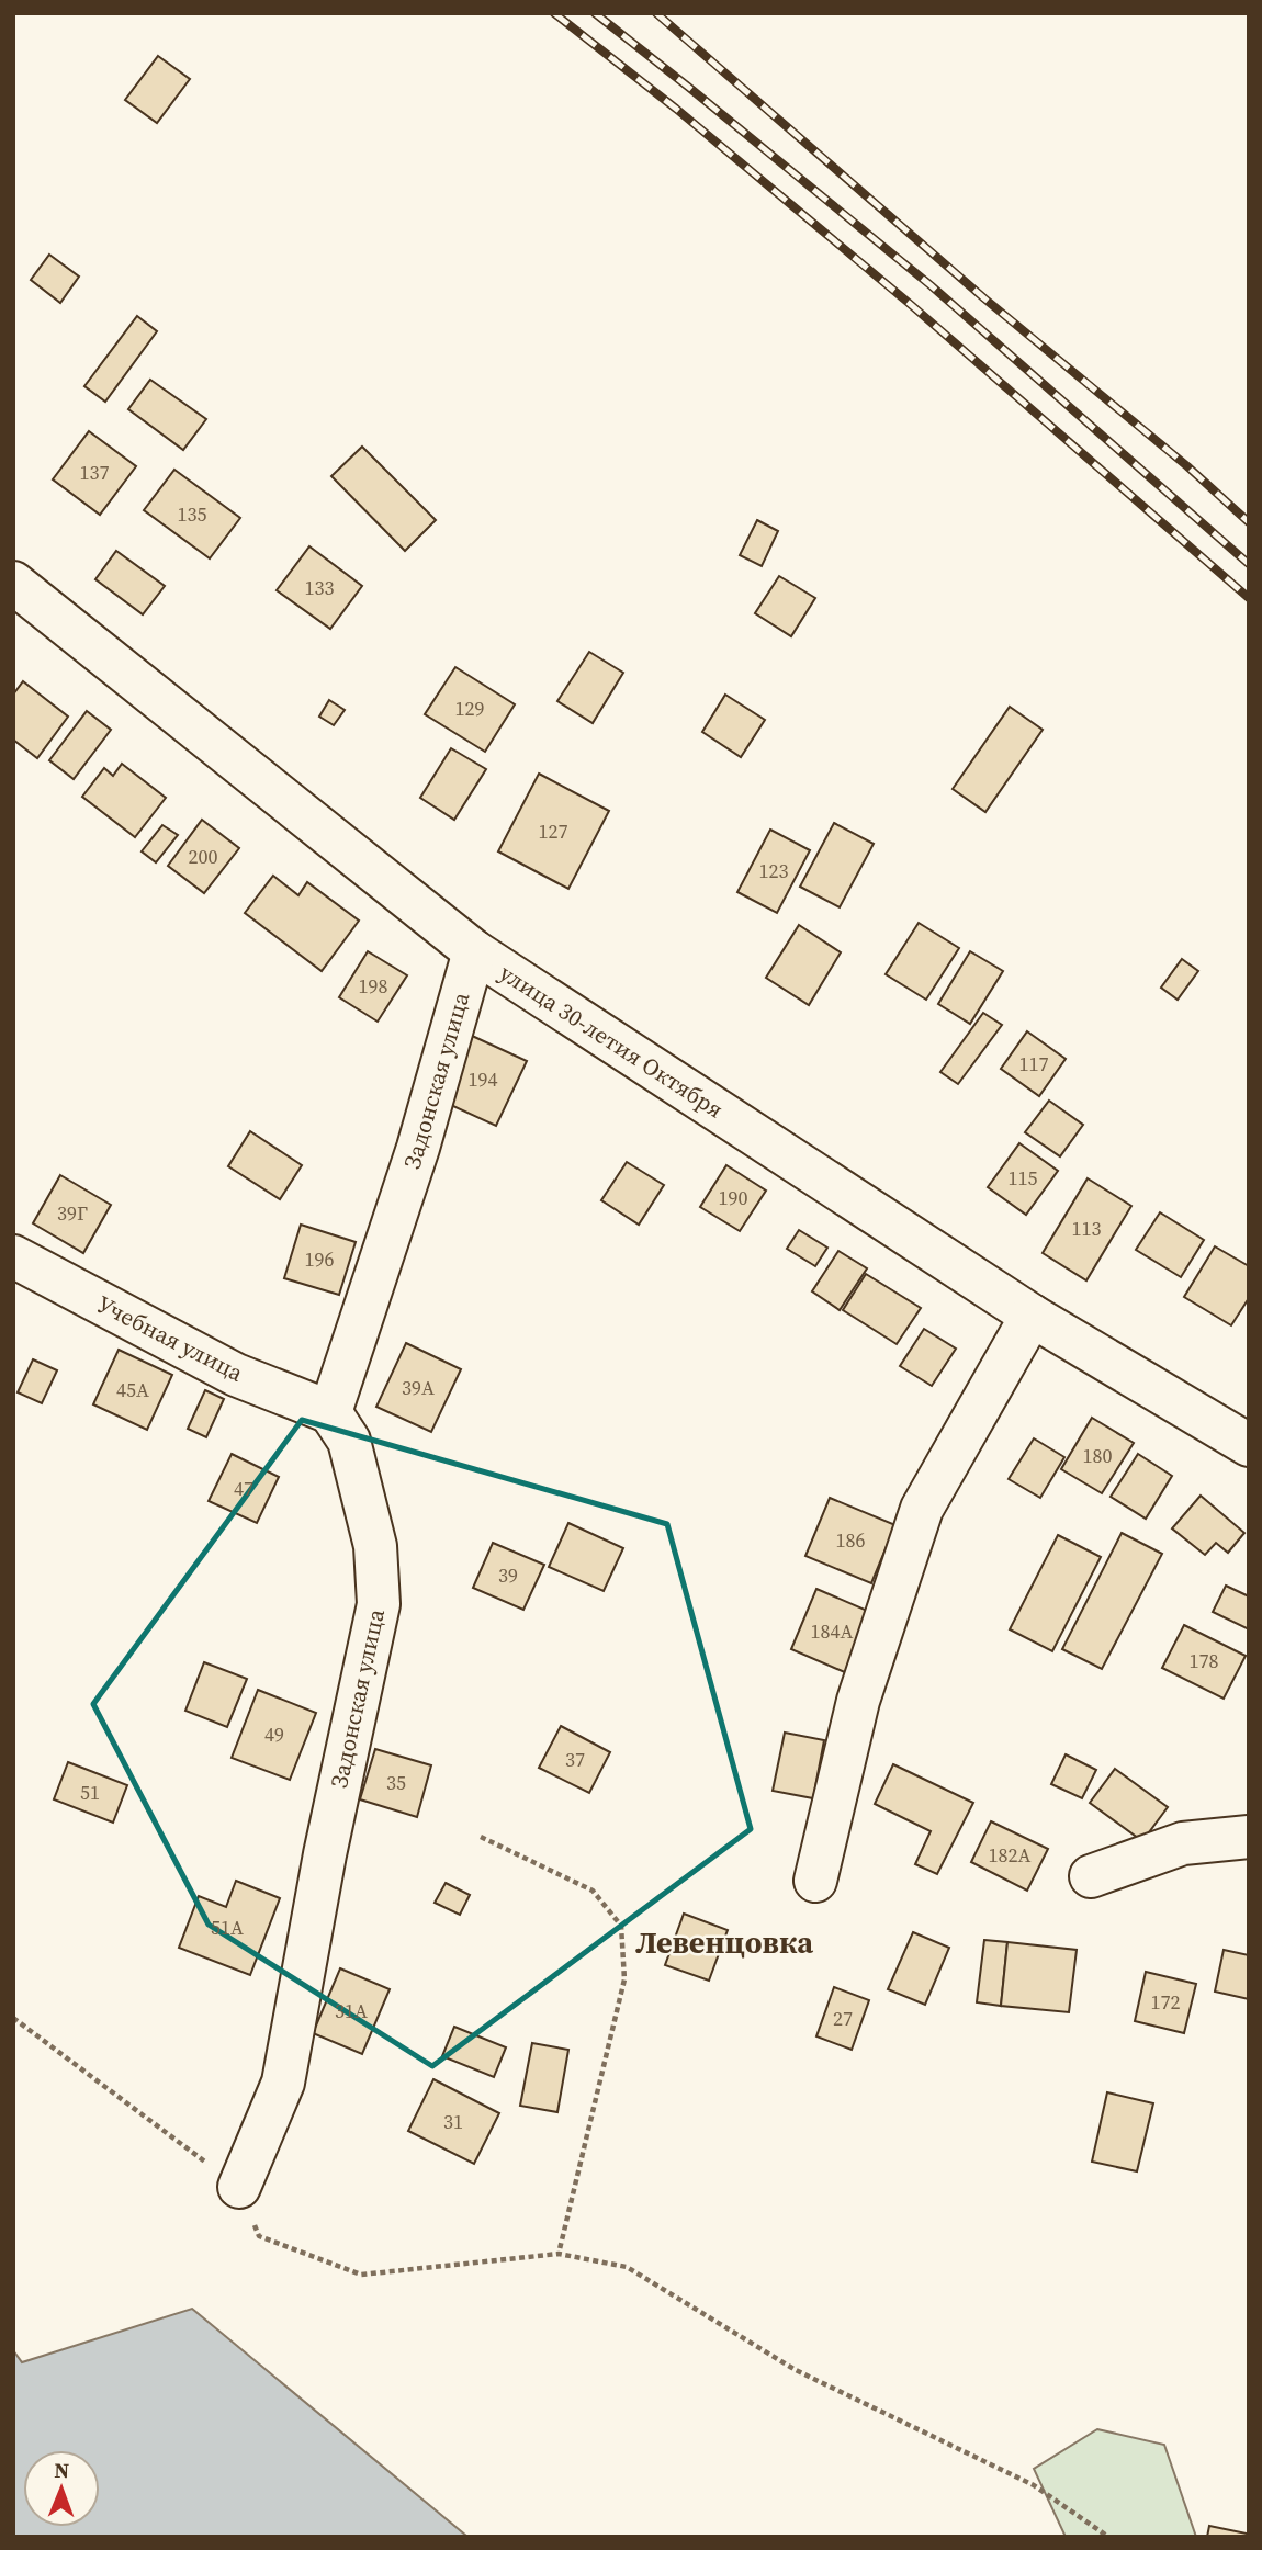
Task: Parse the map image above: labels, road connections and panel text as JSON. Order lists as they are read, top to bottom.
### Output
{
  "streets": {
    "street": ["улица 30-летия Октября", "Задонская улица", "Учебная улица"]
  },
  "crossings": [
    ["улица 30-летия Октября", "Задонская улица"],
    ["Задонская улица", "Учебная улица"]
  ],
  "districts": ["Левенцовка"],
  "house_numbers": [
    "137",
    "135",
    "133",
    "129",
    "127",
    "200",
    "123",
    "198",
    "117",
    "194",
    "115",
    "190",
    "39Г",
    "113",
    "196",
    "39А",
    "45А",
    "180",
    "47",
    "186",
    "39",
    "184А",
    "178",
    "49",
    "37",
    "35",
    "51",
    "182А",
    "51А",
    "172",
    "31А",
    "27",
    "31"
  ],
  "north": "top"
}
